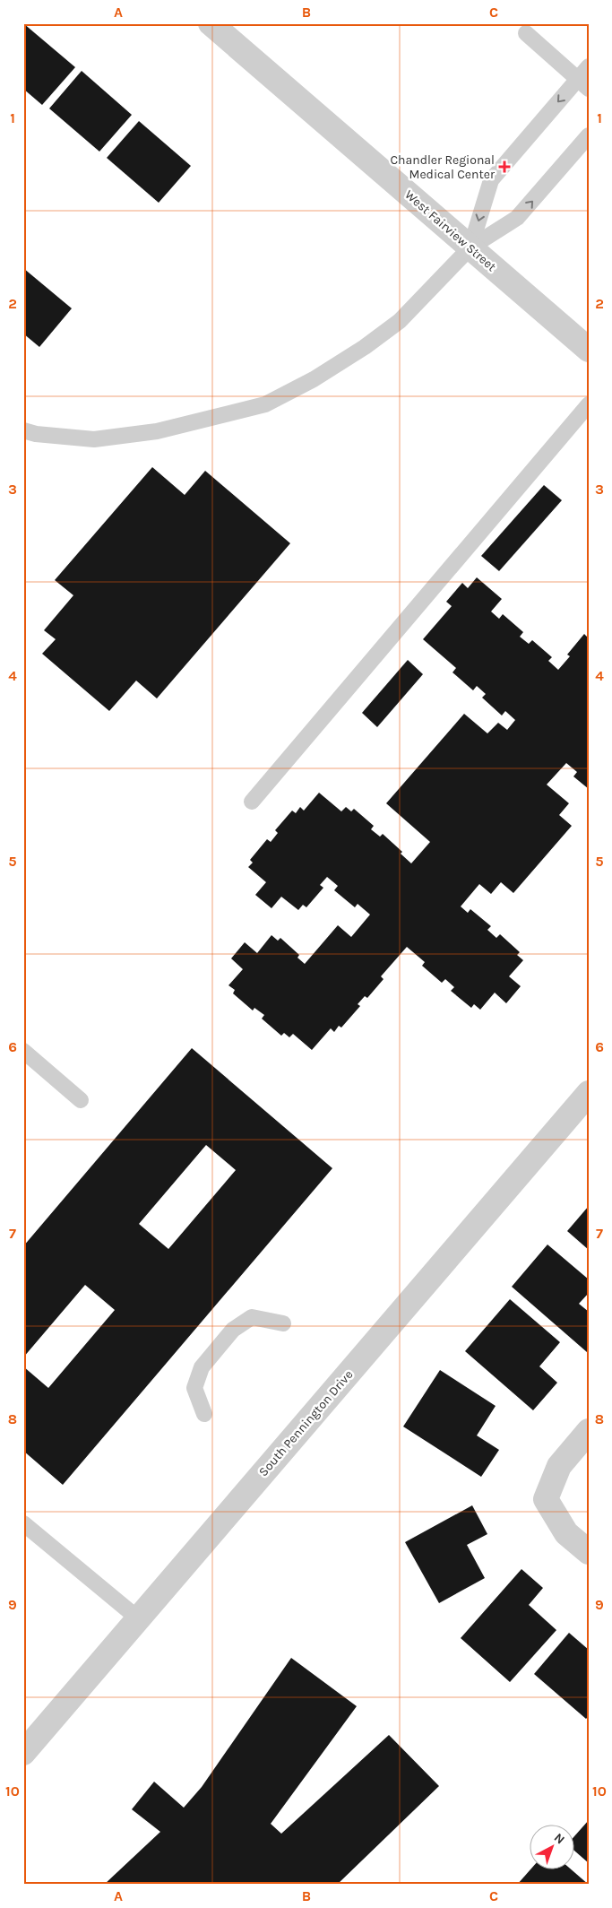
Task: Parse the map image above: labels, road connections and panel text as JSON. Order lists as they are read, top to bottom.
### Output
{
  "streets": {
    "street": ["West Fairview Street", "South Pennington Drive"]
  },
  "places": {
    "health": ["Chandler Regional Medical Center"]
  },
  "north": "top right",
  "grid": {
    "columns": ["A", "B", "C"],
    "rows": [
      "1",
      "2",
      "3",
      "4",
      "5",
      "6",
      "7",
      "8",
      "9",
      "10"
    ]
  }
}
